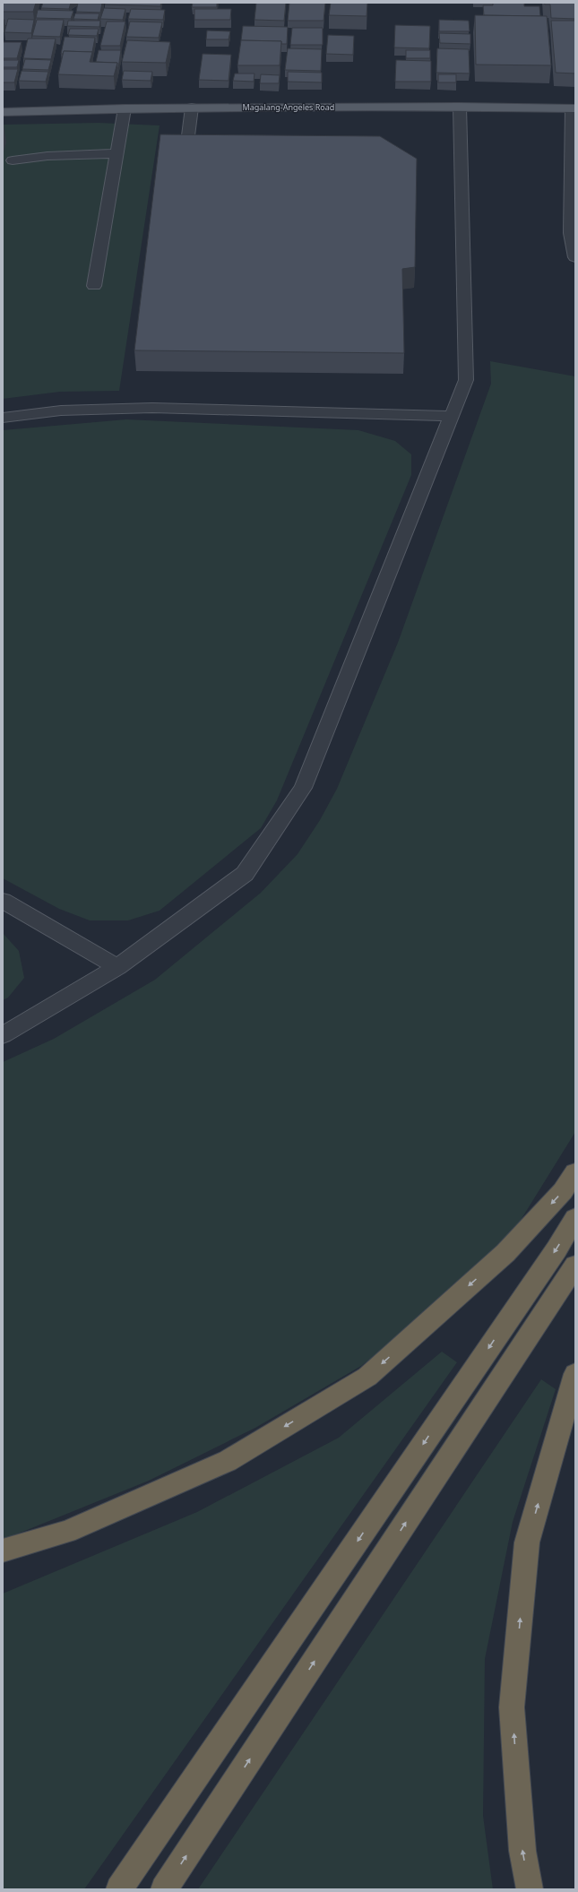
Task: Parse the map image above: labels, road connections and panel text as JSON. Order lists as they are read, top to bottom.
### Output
{
  "streets": {
    "main road": ["Magalang-Angeles Road"]
  }
}
